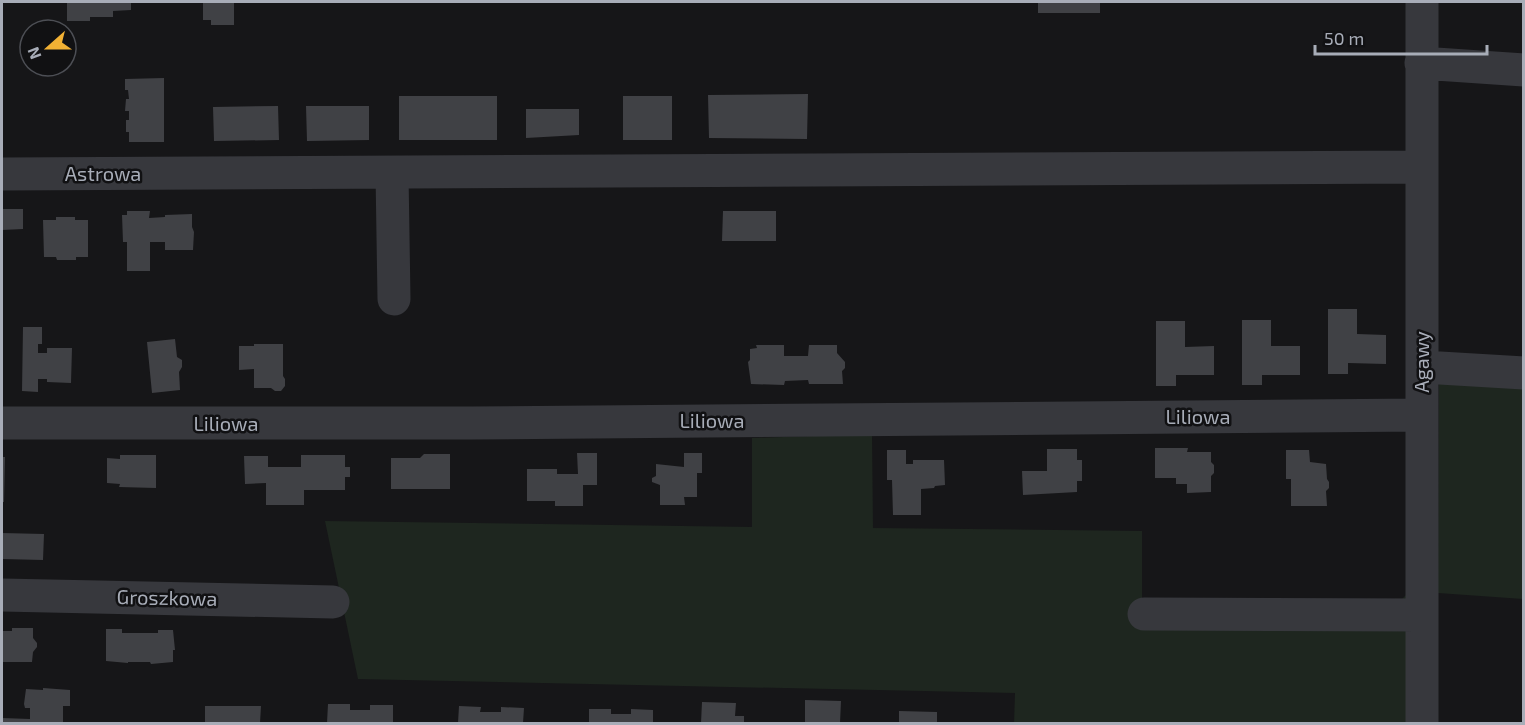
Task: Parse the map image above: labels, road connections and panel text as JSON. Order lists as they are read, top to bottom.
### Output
{
  "streets": {
    "street": [
      "Astrowa",
      "Agawy",
      "Liliowa",
      "Groszkowa"
    ]
  },
  "crossings": [
    ["Astrowa", "Agawy"],
    ["Agawy", "Liliowa"]
  ],
  "scale_bar": "50 m",
  "north": "left"
}
